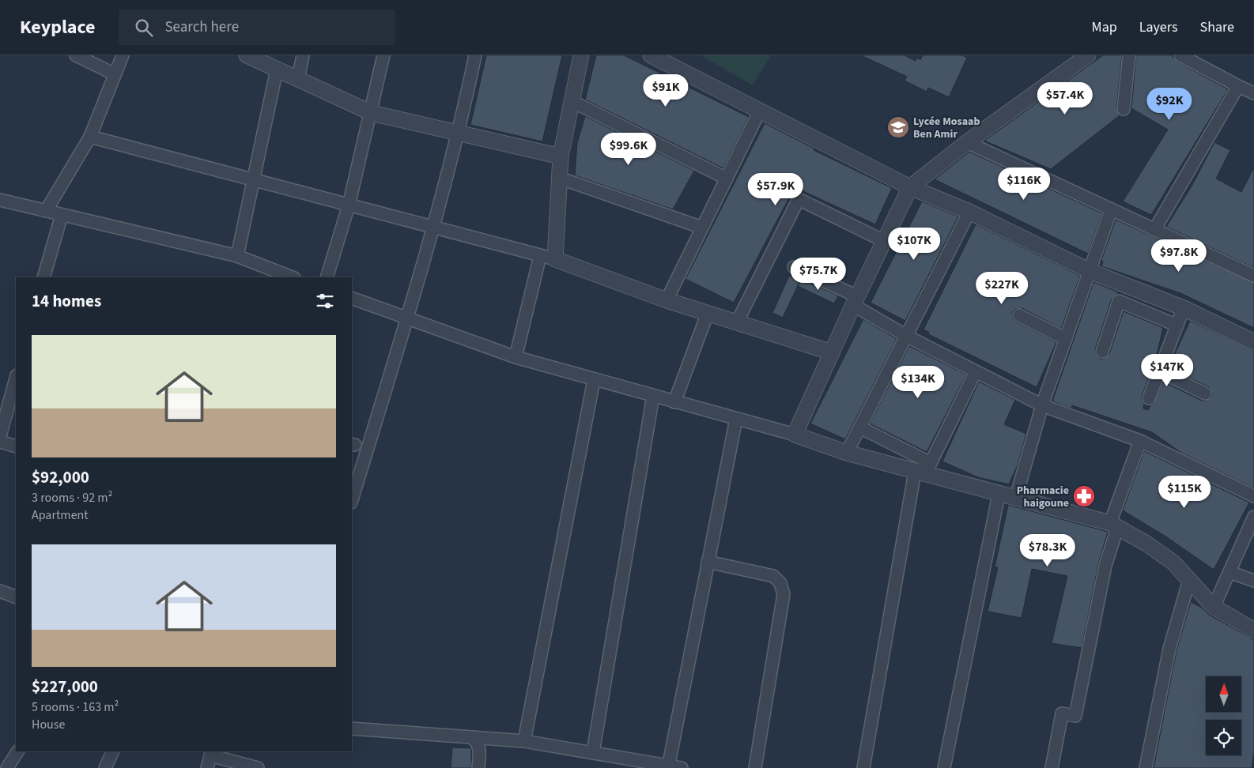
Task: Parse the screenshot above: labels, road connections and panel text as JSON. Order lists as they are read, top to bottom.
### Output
{
  "places": {
    "school or university": ["Lycée Mosaab Ben Amir"],
    "pharmacy": ["Pharmacie haigoune"]
  },
  "north": "top",
  "page": {
    "header": "Keyplace",
    "search": "Search here",
    "nav": ["Map", "Layers", "Share"],
    "price": [
      "$91K",
      "$57.4K",
      "$92K",
      "$99.6K",
      "$116K",
      "$57.9K",
      "$107K",
      "$97.8K",
      "$75.7K",
      "$227K",
      "$147K",
      "$134K",
      "$115K",
      "$78.3K"
    ],
    "heading": "14 homes",
    "list": [
      {
        "name": "$92,000",
        "note": "3 rooms · 92 m² · Apartment"
      },
      {
        "name": "$227,000",
        "note": "5 rooms · 163 m² · House"
      }
    ]
  }
}
